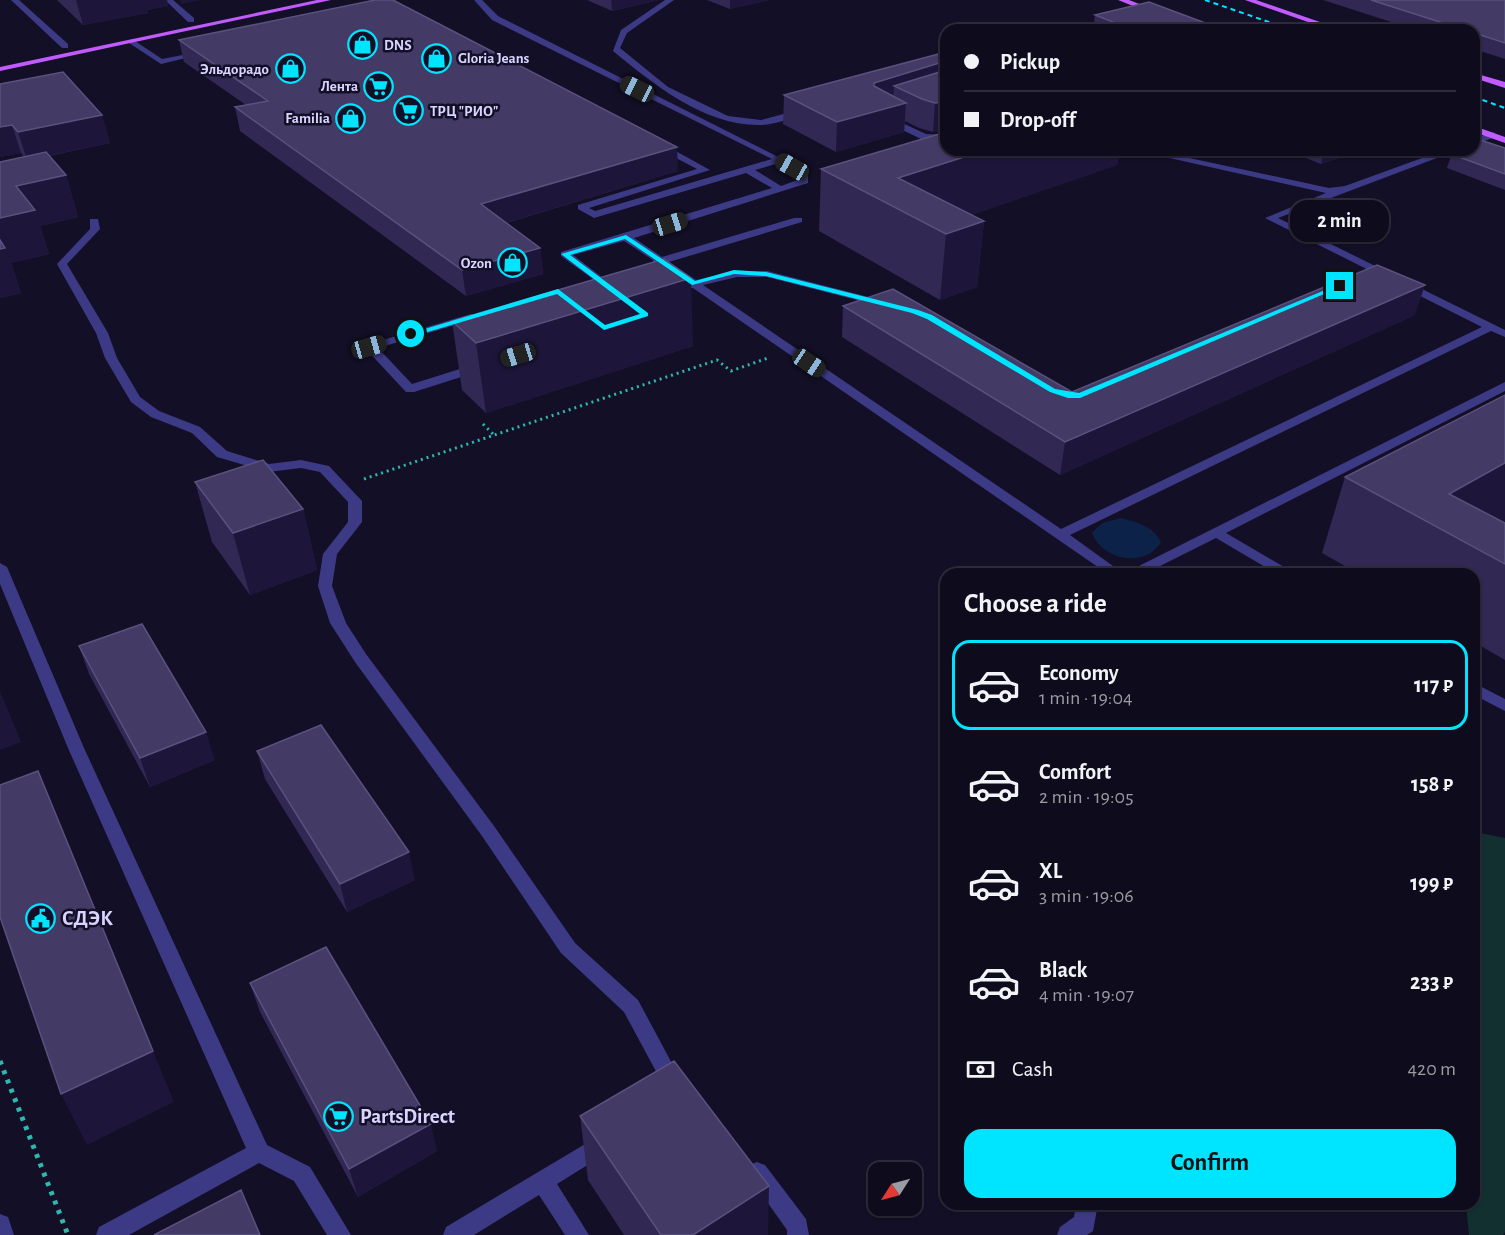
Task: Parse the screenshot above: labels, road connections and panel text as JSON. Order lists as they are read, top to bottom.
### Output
{
  "places": {
    "shop": [
      "DNS",
      "Gloria Jeans",
      "Эльдорадо",
      "Familia",
      "Ozon"
    ],
    "supermarket": ["Лента", "ТРЦ \"РИО\"", "PartsDirect"],
    "public building": ["СДЭК"]
  },
  "north": "bottom left",
  "page": {
    "banner": ["Pickup", "Drop-off"],
    "bubble": "2 min",
    "heading": "Choose a ride",
    "list": [
      {
        "name": "Economy",
        "note": "1 min · 19:04",
        "value": "117 ₽"
      },
      {
        "name": "Comfort",
        "note": "2 min · 19:05",
        "value": "158 ₽"
      },
      {
        "name": "XL",
        "note": "3 min · 19:06",
        "value": "199 ₽"
      },
      {
        "name": "Black",
        "note": "4 min · 19:07",
        "value": "233 ₽"
      }
    ],
    "pay": ["Cash", "420 m"],
    "buttons": "Confirm"
  }
}
